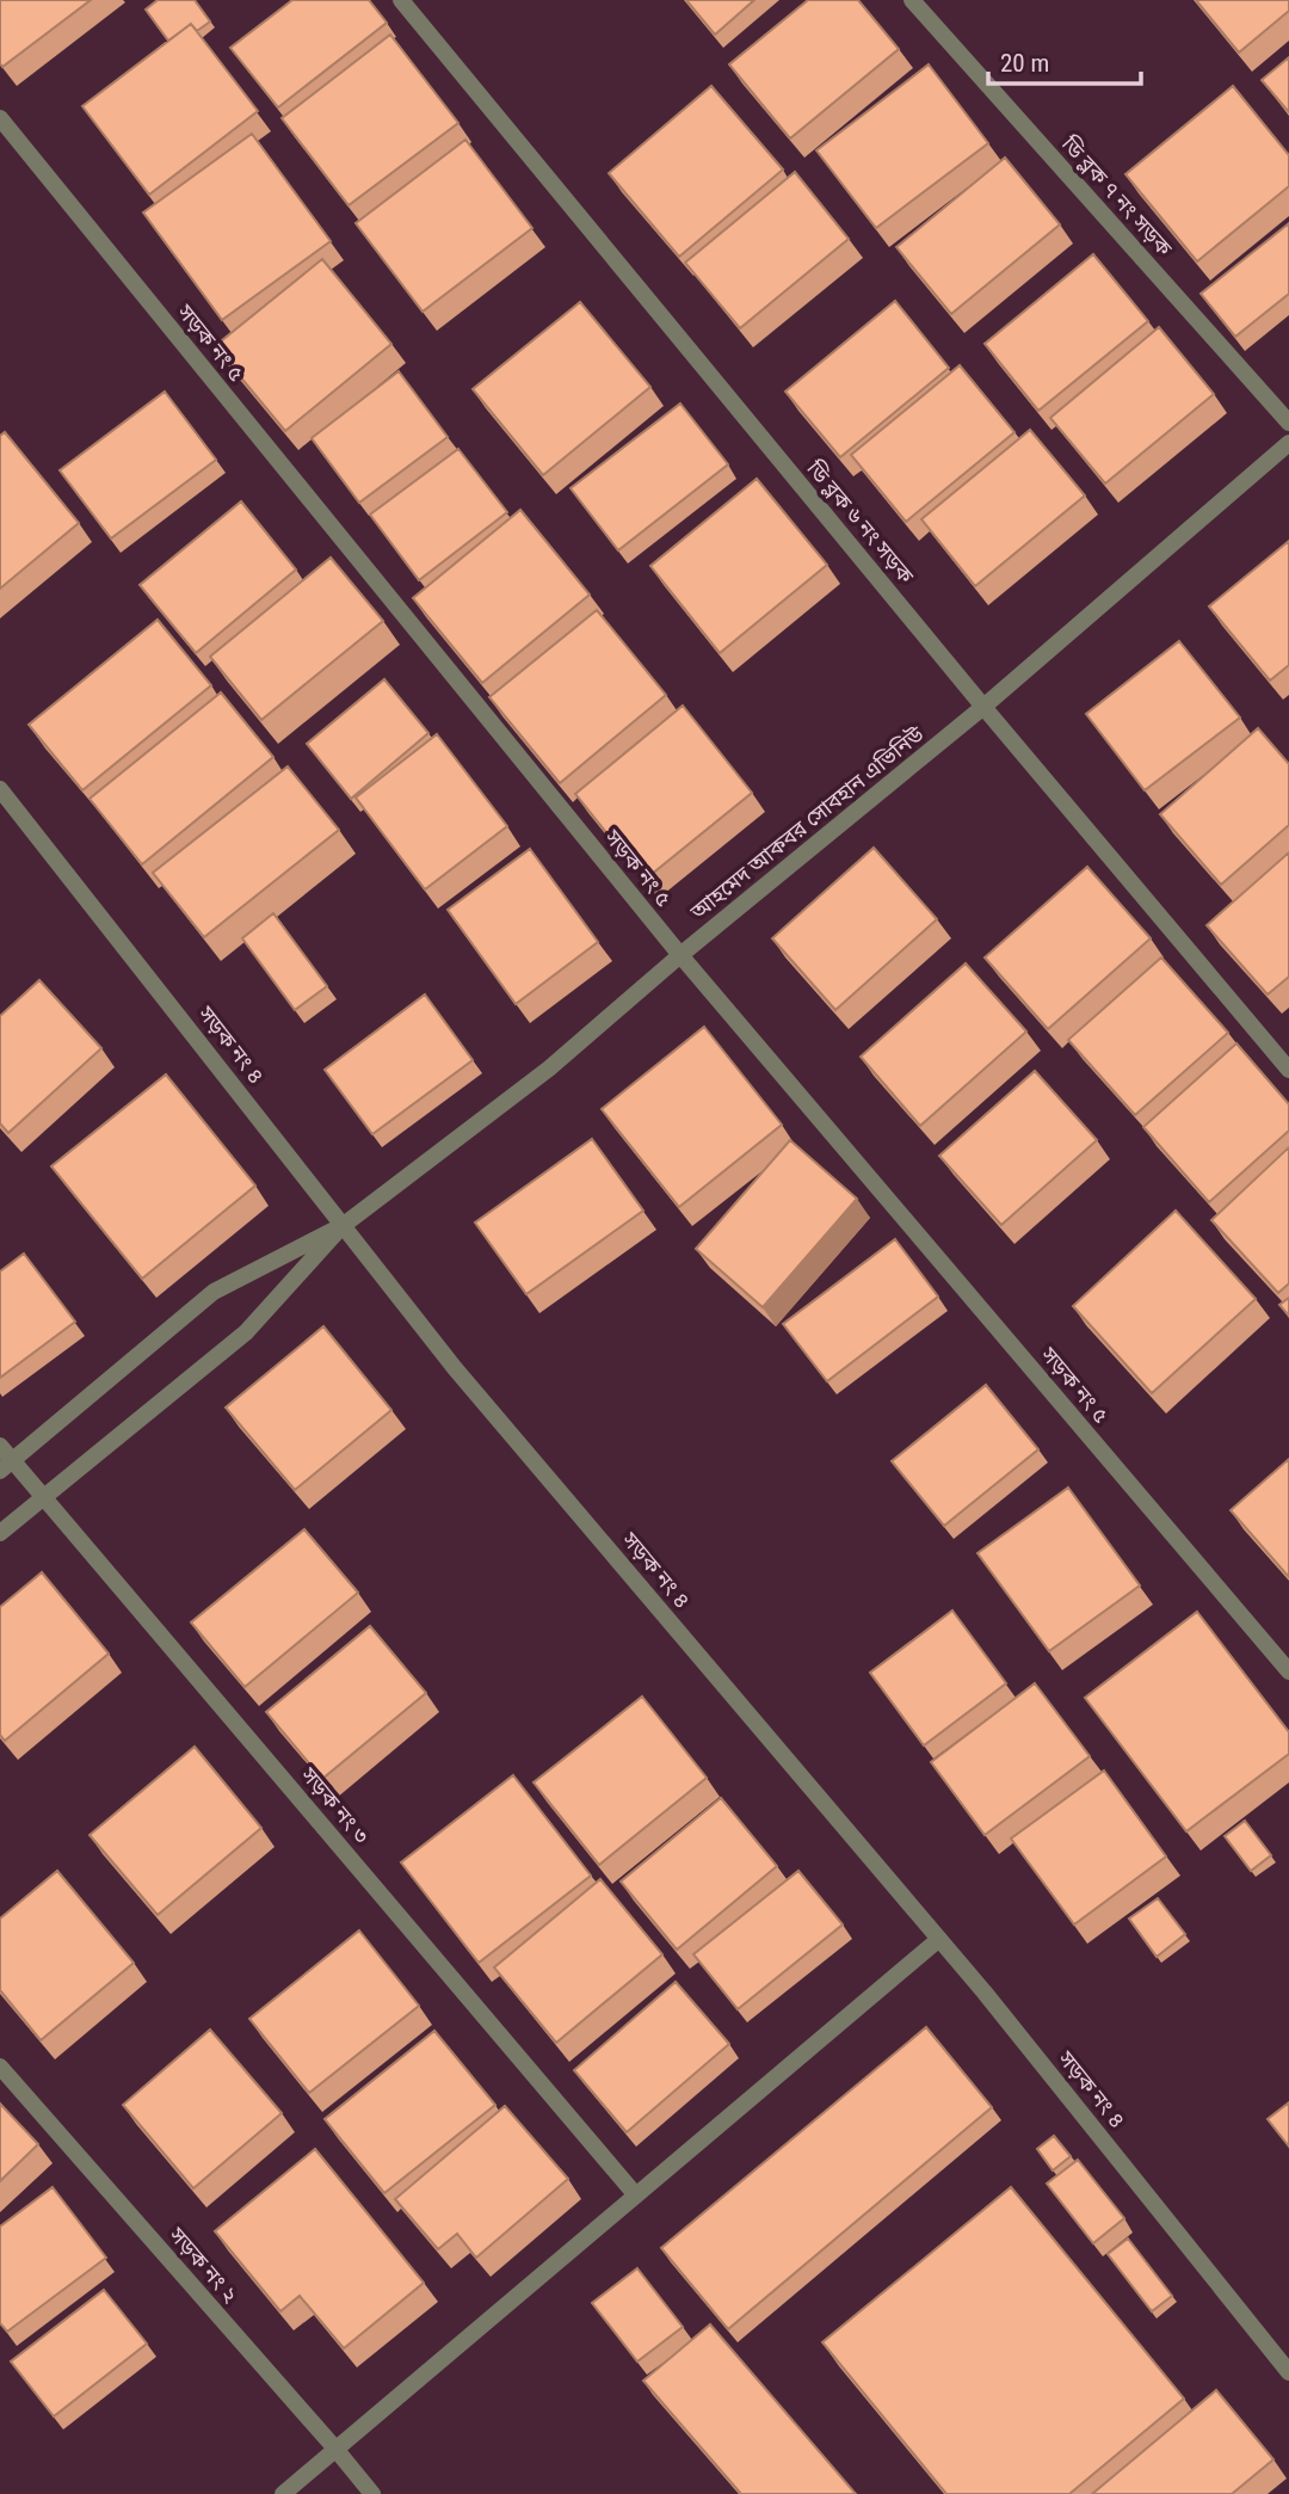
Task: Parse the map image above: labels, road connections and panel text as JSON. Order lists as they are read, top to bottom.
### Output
{
  "streets": {
    "street": [
      "ডি ব্লক ৭ নং সড়ক",
      "সড়ক নং ৫",
      "ডি ব্লক ৬ নং সড়ক",
      "আহমেদ আকবর সোবহান এভিনিউ",
      "সড়ক নং ৪",
      "সড়ক নং ৩",
      "সড়ক নং ২"
    ]
  },
  "crossings": [
    ["সড়ক নং ৫", "আহমেদ আকবর সোবহান এভিনিউ"],
    ["ডি ব্লক ৬ নং সড়ক", "আহমেদ আকবর সোবহান এভিনিউ"],
    ["আহমেদ আকবর সোবহান এভিনিউ", "সড়ক নং ৪"],
    ["আহমেদ আকবর সোবহান এভিনিউ", "সড়ক নং ৩"]
  ],
  "scale_bar": "20 m"
}
